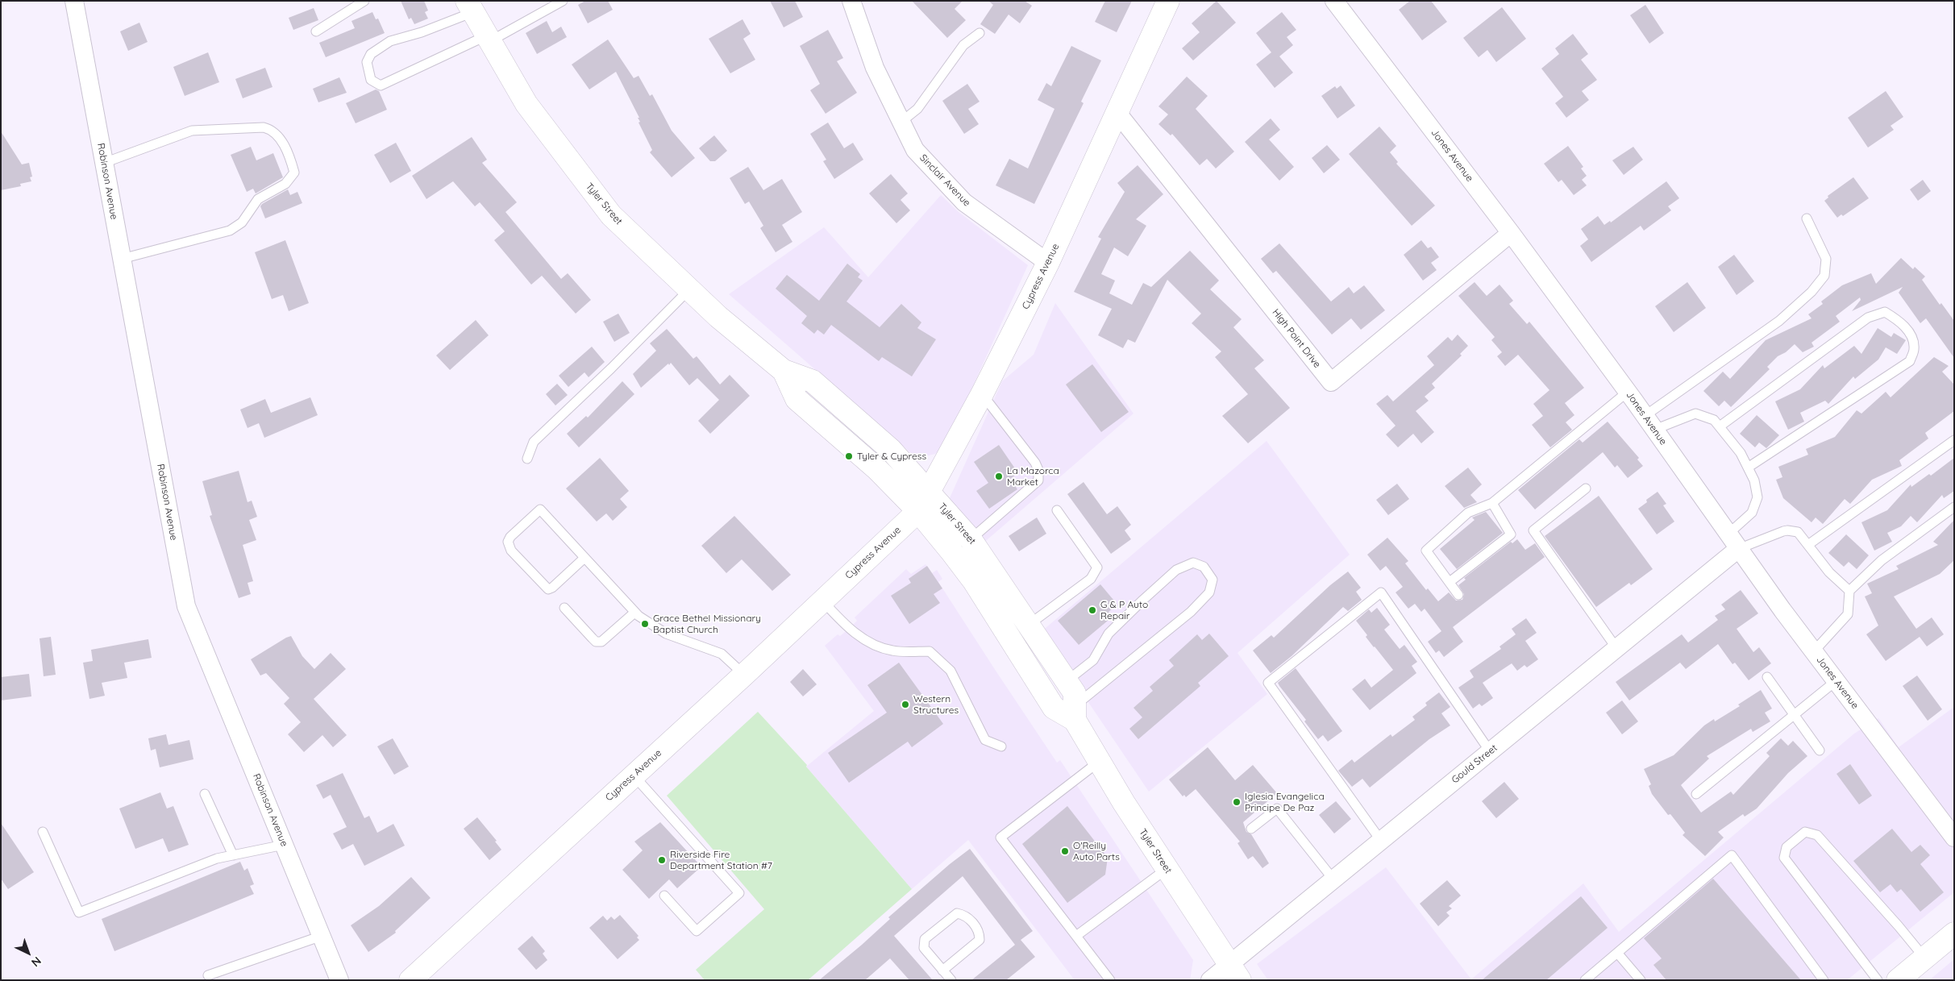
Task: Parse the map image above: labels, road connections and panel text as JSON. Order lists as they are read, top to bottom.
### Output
{
  "streets": {
    "main road": ["Tyler Street", "Cypress Avenue"],
    "street": [
      "Jones Avenue",
      "Sinclair Avenue",
      "Robinson Avenue",
      "High Point Drive",
      "Gould Street"
    ]
  },
  "crossings": [
    ["Jones Avenue", "High Point Drive"],
    ["Jones Avenue", "Gould Street"],
    ["Sinclair Avenue", "Cypress Avenue"],
    ["Tyler Street", "Cypress Avenue"],
    ["Tyler Street", "Gould Street"],
    ["Cypress Avenue", "High Point Drive"]
  ],
  "places": [
    "Tyler & Cypress",
    "La Mazorca Market",
    "G & P Auto Repair",
    "Grace Bethel Missionary Baptist Church",
    "Western Structures",
    "Iglesia Evangelica Principe De Paz",
    "O'Reilly Auto Parts",
    "Riverside Fire Department Station #7"
  ],
  "north": "bottom right"
}
